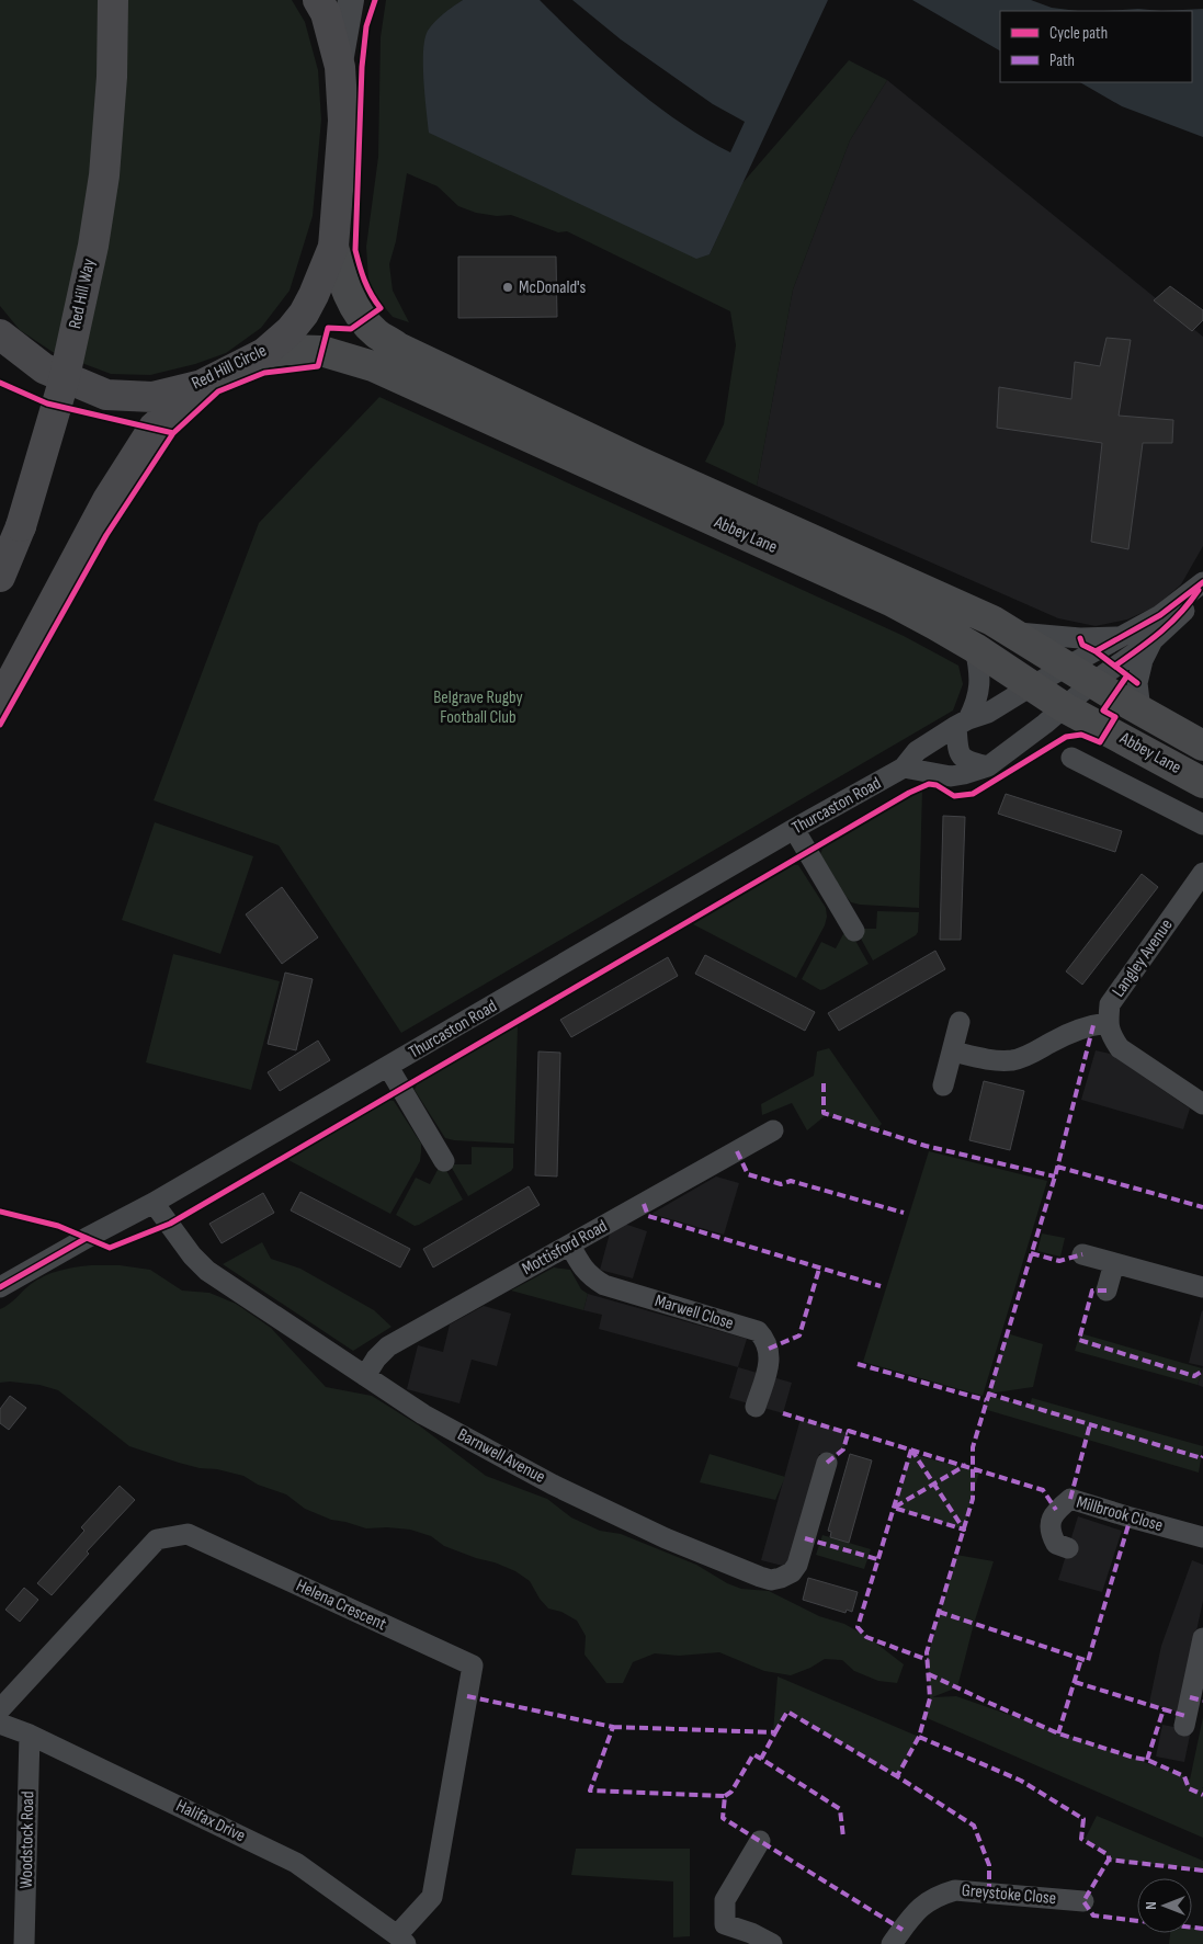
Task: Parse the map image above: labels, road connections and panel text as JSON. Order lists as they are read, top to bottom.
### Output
{
  "streets": {
    "highway": ["Red Hill Way", "Red Hill Circle"],
    "main road": ["Abbey Lane"],
    "street": [
      "Thurcaston Road",
      "Langley Avenue",
      "Mottisford Road",
      "Marwell Close",
      "Barnwell Avenue",
      "Millbrook Close",
      "Helena Crescent",
      "Halifax Drive",
      "Woodstock Road",
      "Greystoke Close"
    ]
  },
  "crossings": [
    ["Red Hill Circle", "Abbey Lane"],
    ["Abbey Lane", "Thurcaston Road"],
    ["Thurcaston Road", "Barnwell Avenue"],
    ["Mottisford Road", "Marwell Close"],
    ["Mottisford Road", "Barnwell Avenue"],
    ["Helena Crescent", "Halifax Drive"],
    ["Halifax Drive", "Woodstock Road"]
  ],
  "parks": ["Belgrave Rugby Football Club"],
  "places": ["McDonald's"],
  "legend": ["Cycle path", "Path"],
  "north": "left"
}
